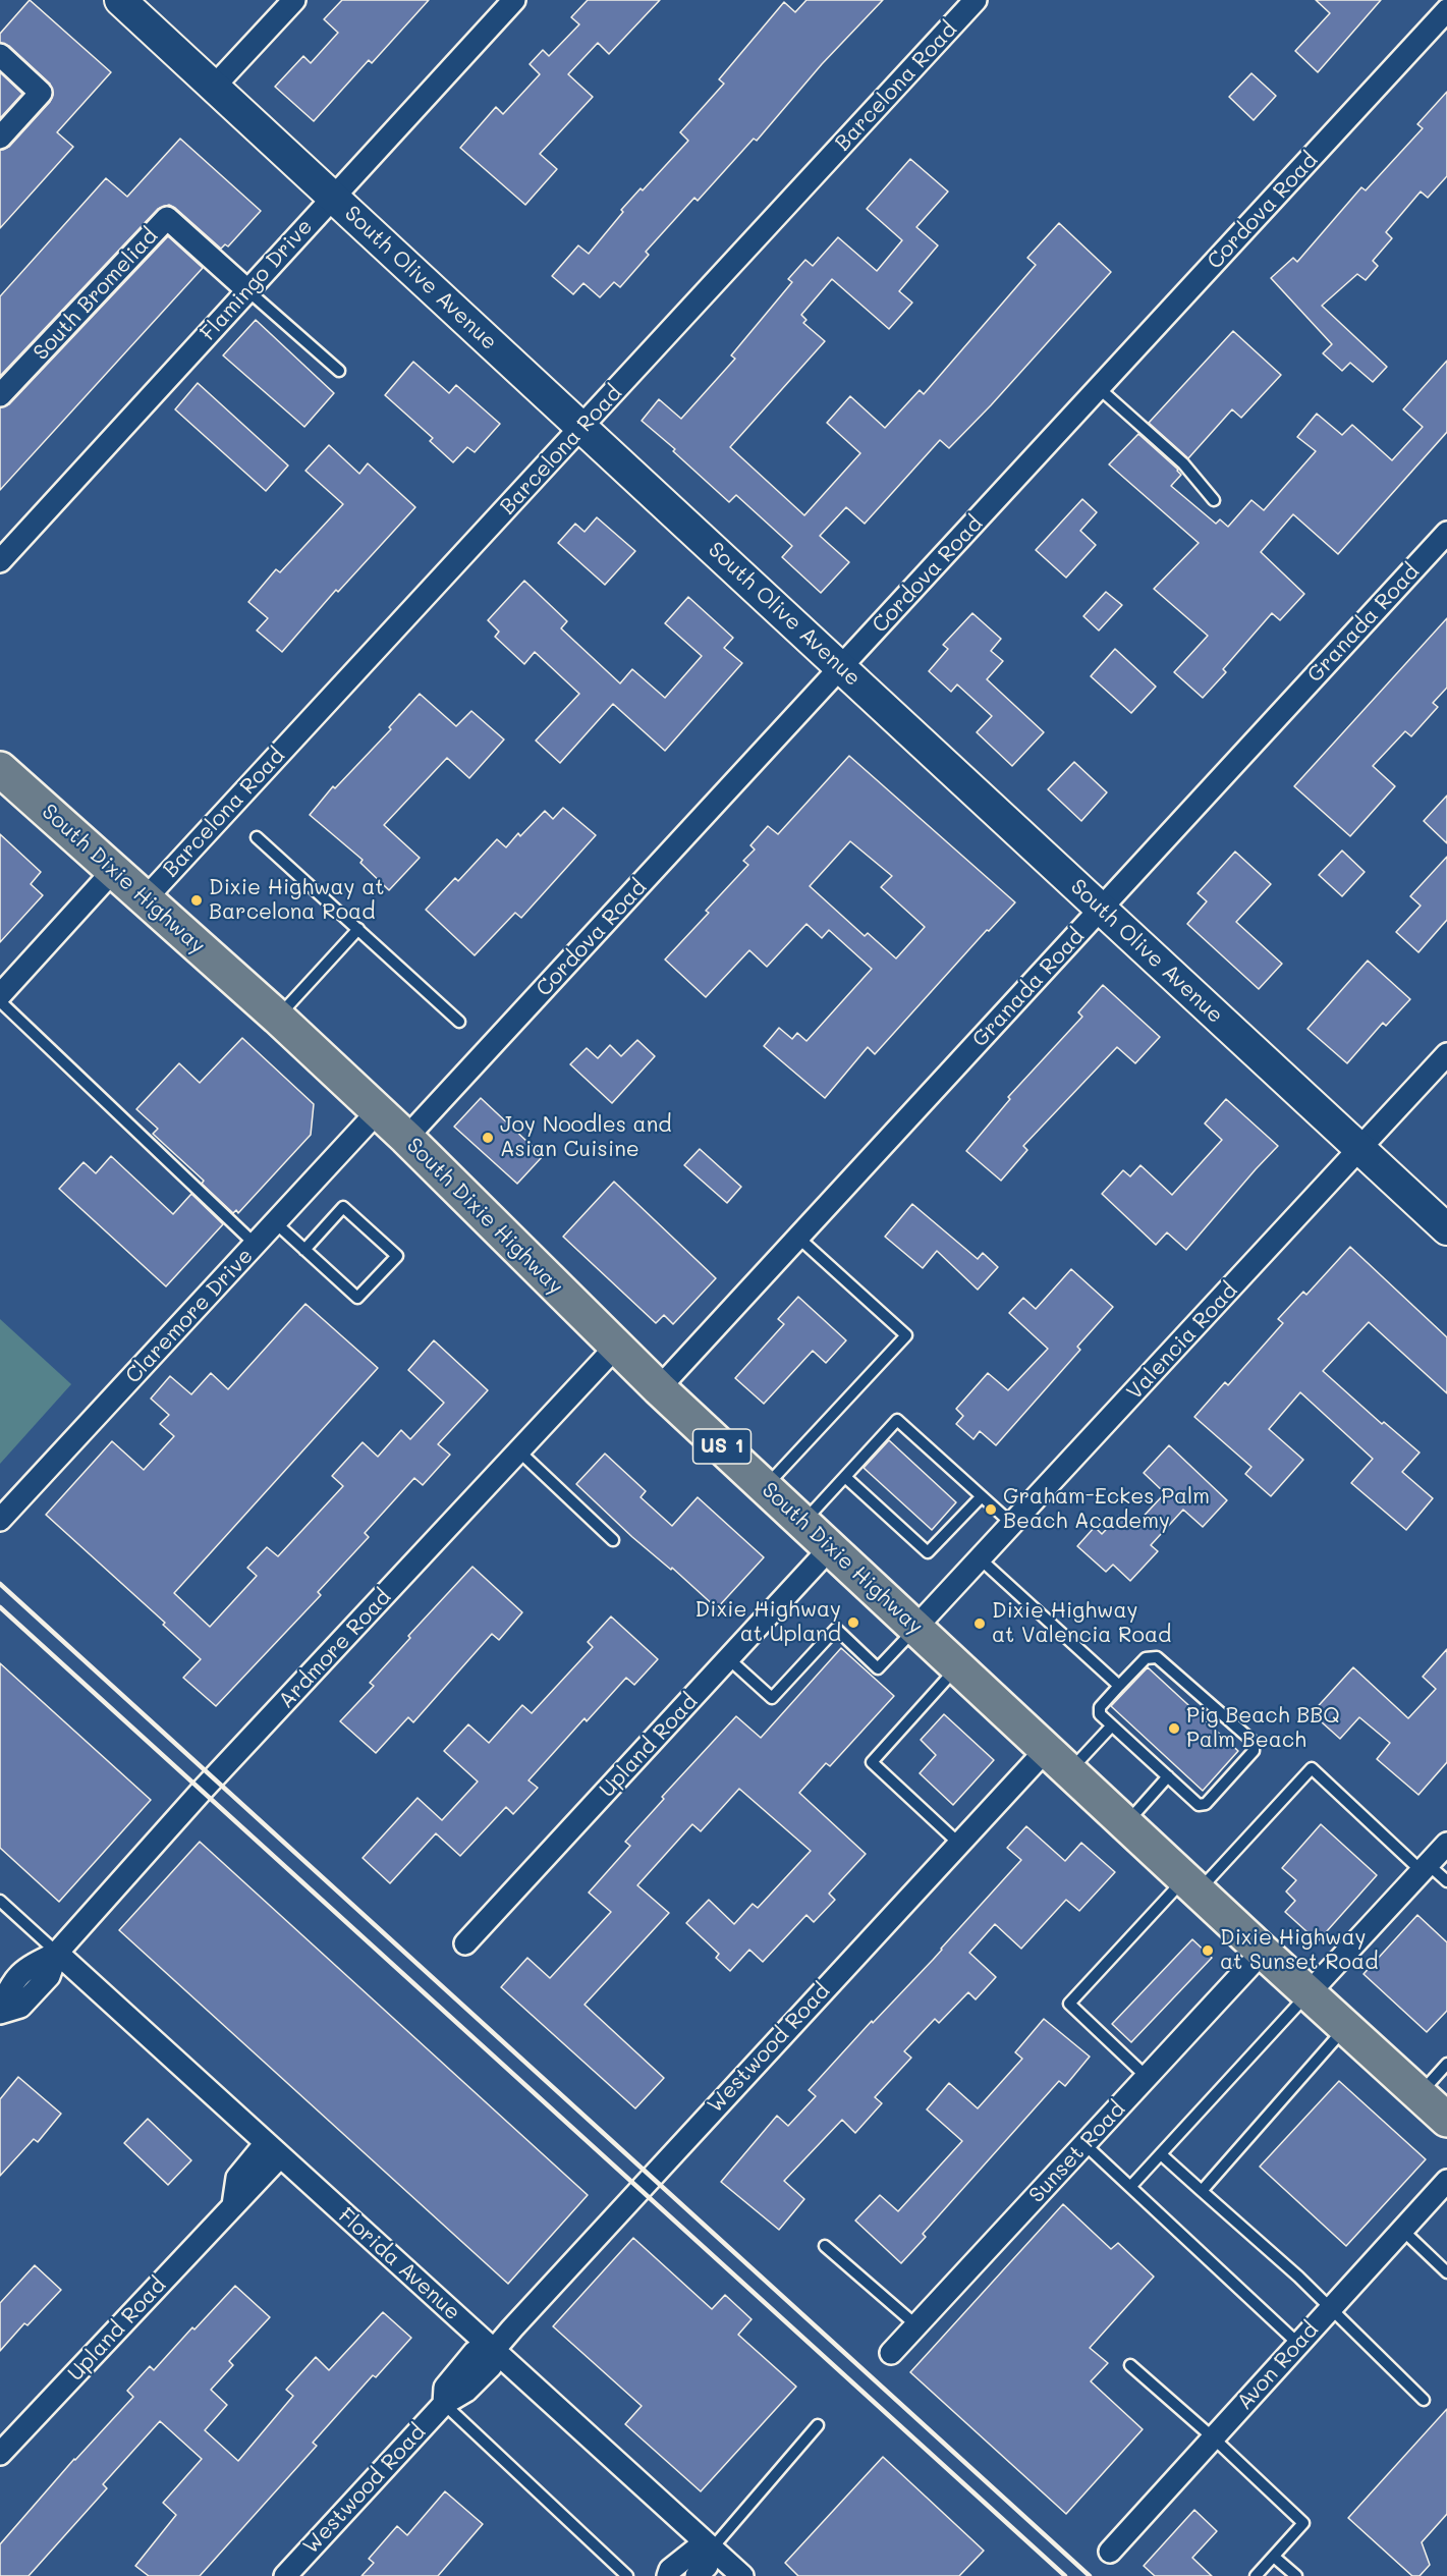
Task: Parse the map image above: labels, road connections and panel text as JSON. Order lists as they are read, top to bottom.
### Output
{
  "streets": {
    "main road": ["South Dixie Highway", "US 1"],
    "street": [
      "Barcelona Road",
      "Cordova Road",
      "South Olive Avenue",
      "Flamingo Drive",
      "South Bromeliad",
      "Granada Road",
      "Claremore Drive",
      "Valencia Road",
      "Ardmore Road",
      "Upland Road",
      "Westwood Road",
      "Sunset Road",
      "Florida Avenue",
      "Avon Road"
    ]
  },
  "crossings": [
    ["Barcelona Road", "South Olive Avenue"],
    ["Barcelona Road", "South Dixie Highway"],
    ["Cordova Road", "South Olive Avenue"],
    ["Cordova Road", "South Dixie Highway"],
    ["South Olive Avenue", "Flamingo Drive"],
    ["South Olive Avenue", "Granada Road"],
    ["South Olive Avenue", "Valencia Road"],
    ["Flamingo Drive", "South Bromeliad"],
    ["Granada Road", "South Dixie Highway"],
    ["South Dixie Highway", "Claremore Drive"],
    ["South Dixie Highway", "Valencia Road"],
    ["South Dixie Highway", "Ardmore Road"],
    ["South Dixie Highway", "Upland Road"],
    ["South Dixie Highway", "Westwood Road"],
    ["South Dixie Highway", "Sunset Road"],
    ["Ardmore Road", "Florida Avenue"],
    ["Upland Road", "Florida Avenue"],
    ["Westwood Road", "Florida Avenue"]
  ],
  "places": [
    "Dixie Highway at Barcelona Road",
    "Joy Noodles and Asian Cuisine",
    "Graham-Eckes Palm Beach Academy",
    "Dixie Highway at Upland",
    "Dixie Highway at Valencia Road",
    "Pig Beach BBQ Palm Beach",
    "Dixie Highway at Sunset Road"
  ]
}
